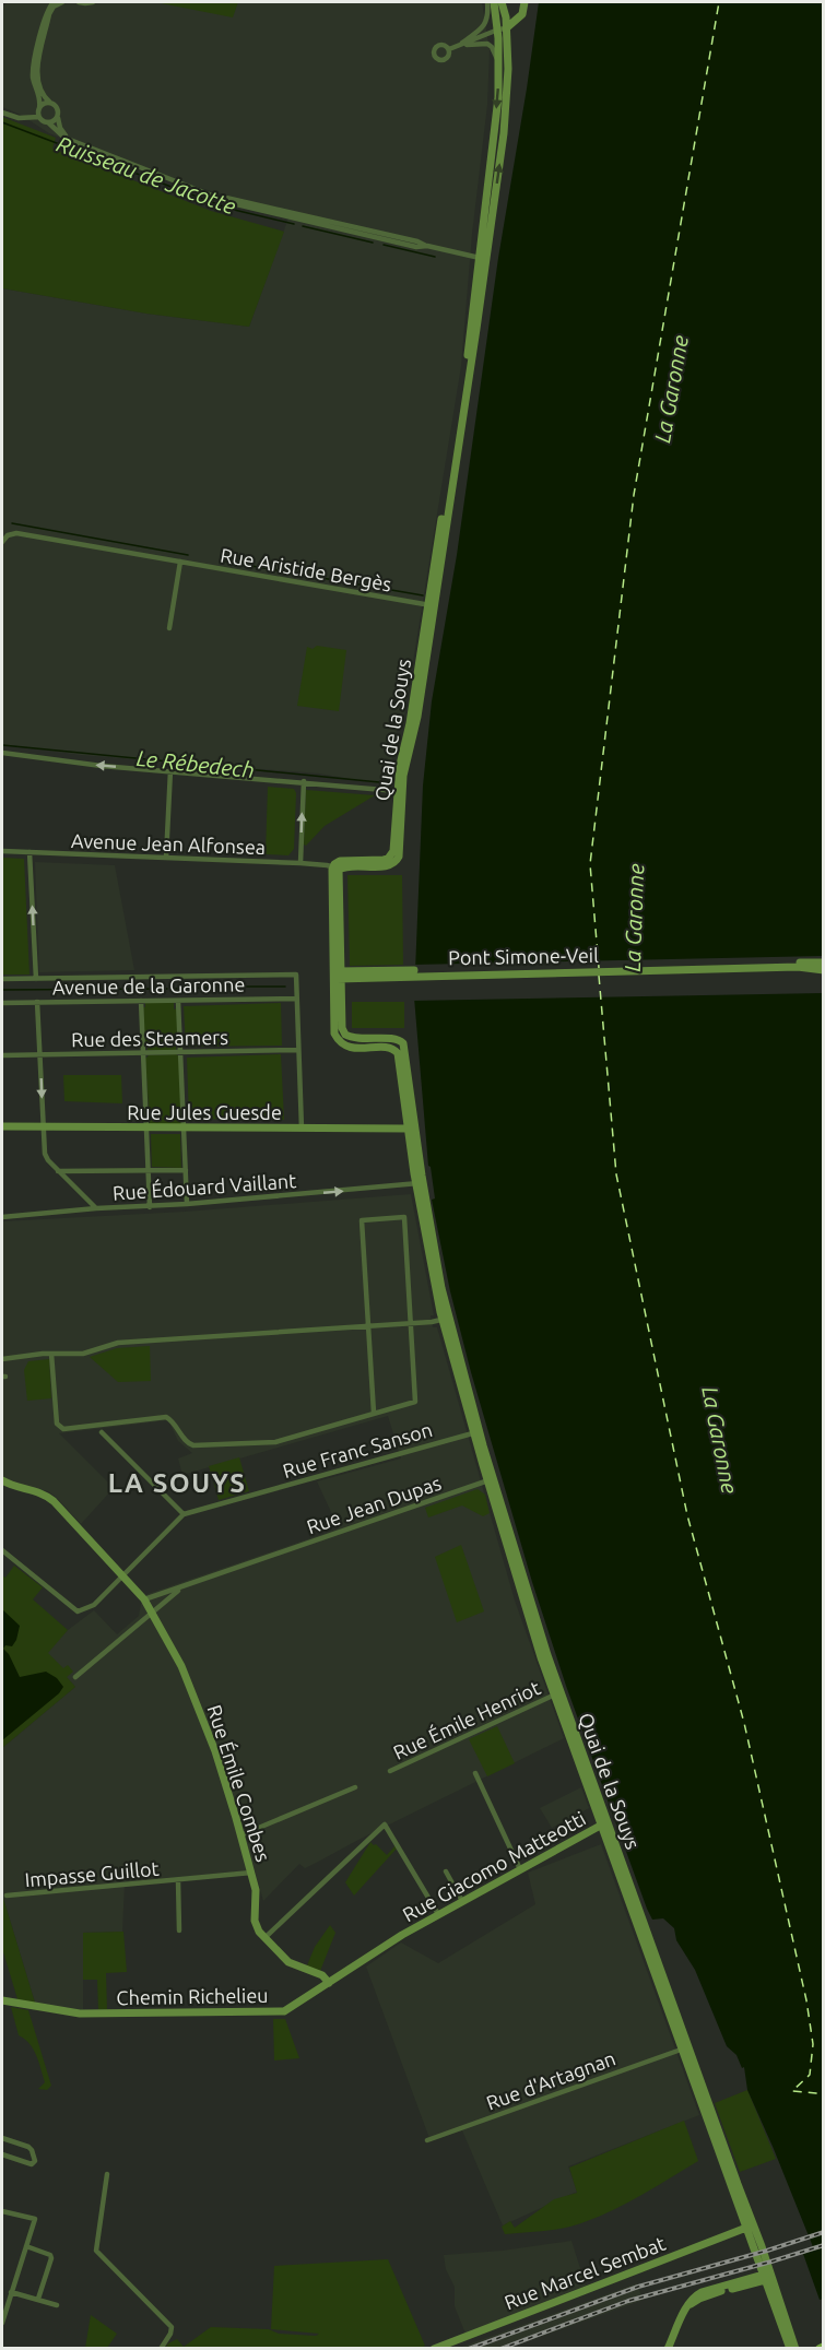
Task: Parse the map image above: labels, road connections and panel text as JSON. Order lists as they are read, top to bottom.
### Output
{
  "streets": {
    "main road": [
      "Quai de la Souys",
      "Pont Simone-Veil",
      "Rue Jules Guesde",
      "Rue Émile Combes",
      "Rue Giacomo Matteotti",
      "Chemin Richelieu",
      "Rue Marcel Sembat"
    ],
    "street": [
      "Rue Aristide Bergès",
      "Avenue Jean Alfonsea",
      "Avenue de la Garonne",
      "Rue des Steamers",
      "Rue Édouard Vaillant",
      "Rue Franc Sanson",
      "Rue Jean Dupas",
      "Rue Émile Henriot",
      "Impasse Guillot",
      "Rue d'Artagnan"
    ]
  },
  "crossings": [
    ["Rue Aristide Bergès", "Quai de la Souys"],
    ["Quai de la Souys", "Avenue Jean Alfonsea"],
    ["Quai de la Souys", "Pont Simone-Veil"],
    ["Quai de la Souys", "Rue Jules Guesde"],
    ["Quai de la Souys", "Rue Édouard Vaillant"],
    ["Quai de la Souys", "Rue Franc Sanson"],
    ["Quai de la Souys", "Rue Jean Dupas"],
    ["Quai de la Souys", "Rue Émile Henriot"],
    ["Quai de la Souys", "Rue Giacomo Matteotti"],
    ["Quai de la Souys", "Rue d'Artagnan"],
    ["Quai de la Souys", "Rue Marcel Sembat"],
    ["Avenue de la Garonne", "Rue Édouard Vaillant"],
    ["Rue des Steamers", "Rue Édouard Vaillant"],
    ["Rue Jules Guesde", "Rue Édouard Vaillant"],
    ["Rue Jean Dupas", "Rue Émile Combes"],
    ["Rue Émile Combes", "Impasse Guillot"],
    ["Rue Émile Combes", "Chemin Richelieu"],
    ["Rue Giacomo Matteotti", "Chemin Richelieu"]
  ],
  "districts": ["LA SOUYS"],
  "water": ["Ruisseau de Jacotte", "La Garonne", "Le Rébedech"]
}
